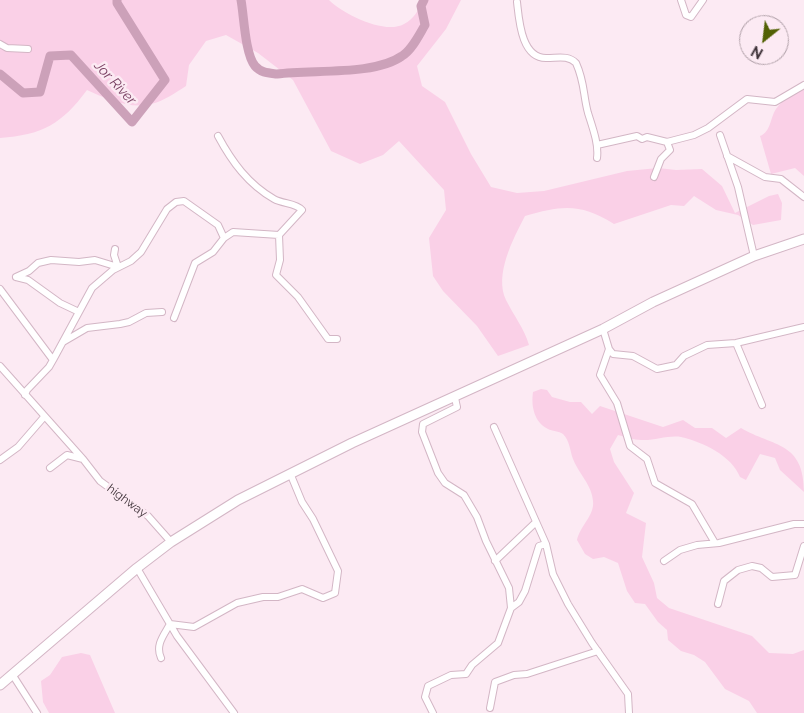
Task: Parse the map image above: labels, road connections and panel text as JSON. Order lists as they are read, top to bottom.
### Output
{
  "streets": {
    "street": ["highway"]
  },
  "water": ["Jor River"],
  "north": "bottom left"
}
